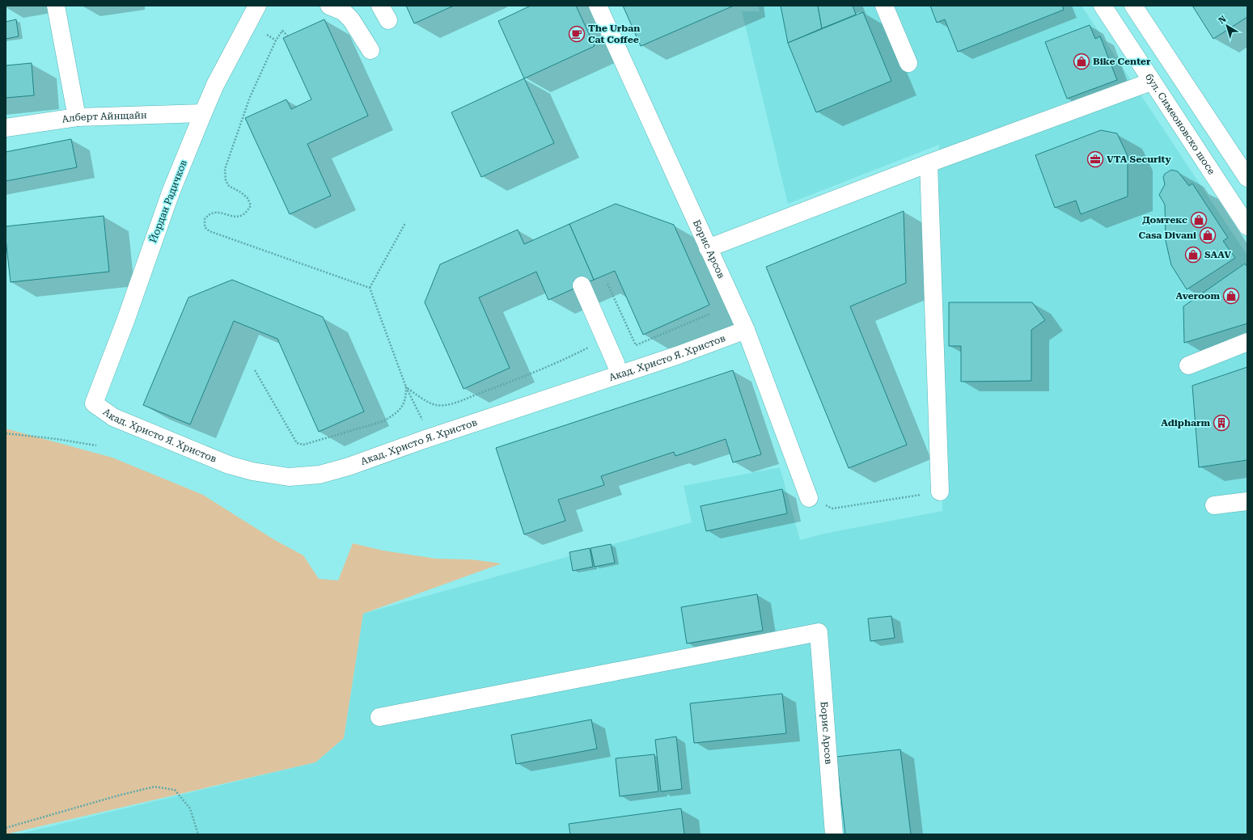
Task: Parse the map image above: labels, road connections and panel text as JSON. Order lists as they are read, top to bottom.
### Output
{
  "streets": {
    "street": [
      "Алберт Айнщайн",
      "бул. Симеоновско шосе",
      "Йордан Радичков",
      "Борис Арсов",
      "Акад. Христо Я. Христов"
    ]
  },
  "crossings": [
    ["Алберт Айнщайн", "Йордан Радичков"],
    ["Йордан Радичков", "Акад. Христо Я. Христов"],
    ["Борис Арсов", "Акад. Христо Я. Христов"]
  ],
  "places": {
    "cafe": ["The Urban Cat Coffee"],
    "shop": [
      "Bike Center",
      "Домтекс",
      "Casa Divani",
      "SAAV",
      "Averoom"
    ],
    "office": ["VTA Security"],
    "building": ["Adipharm"]
  },
  "north": "top left"
}
